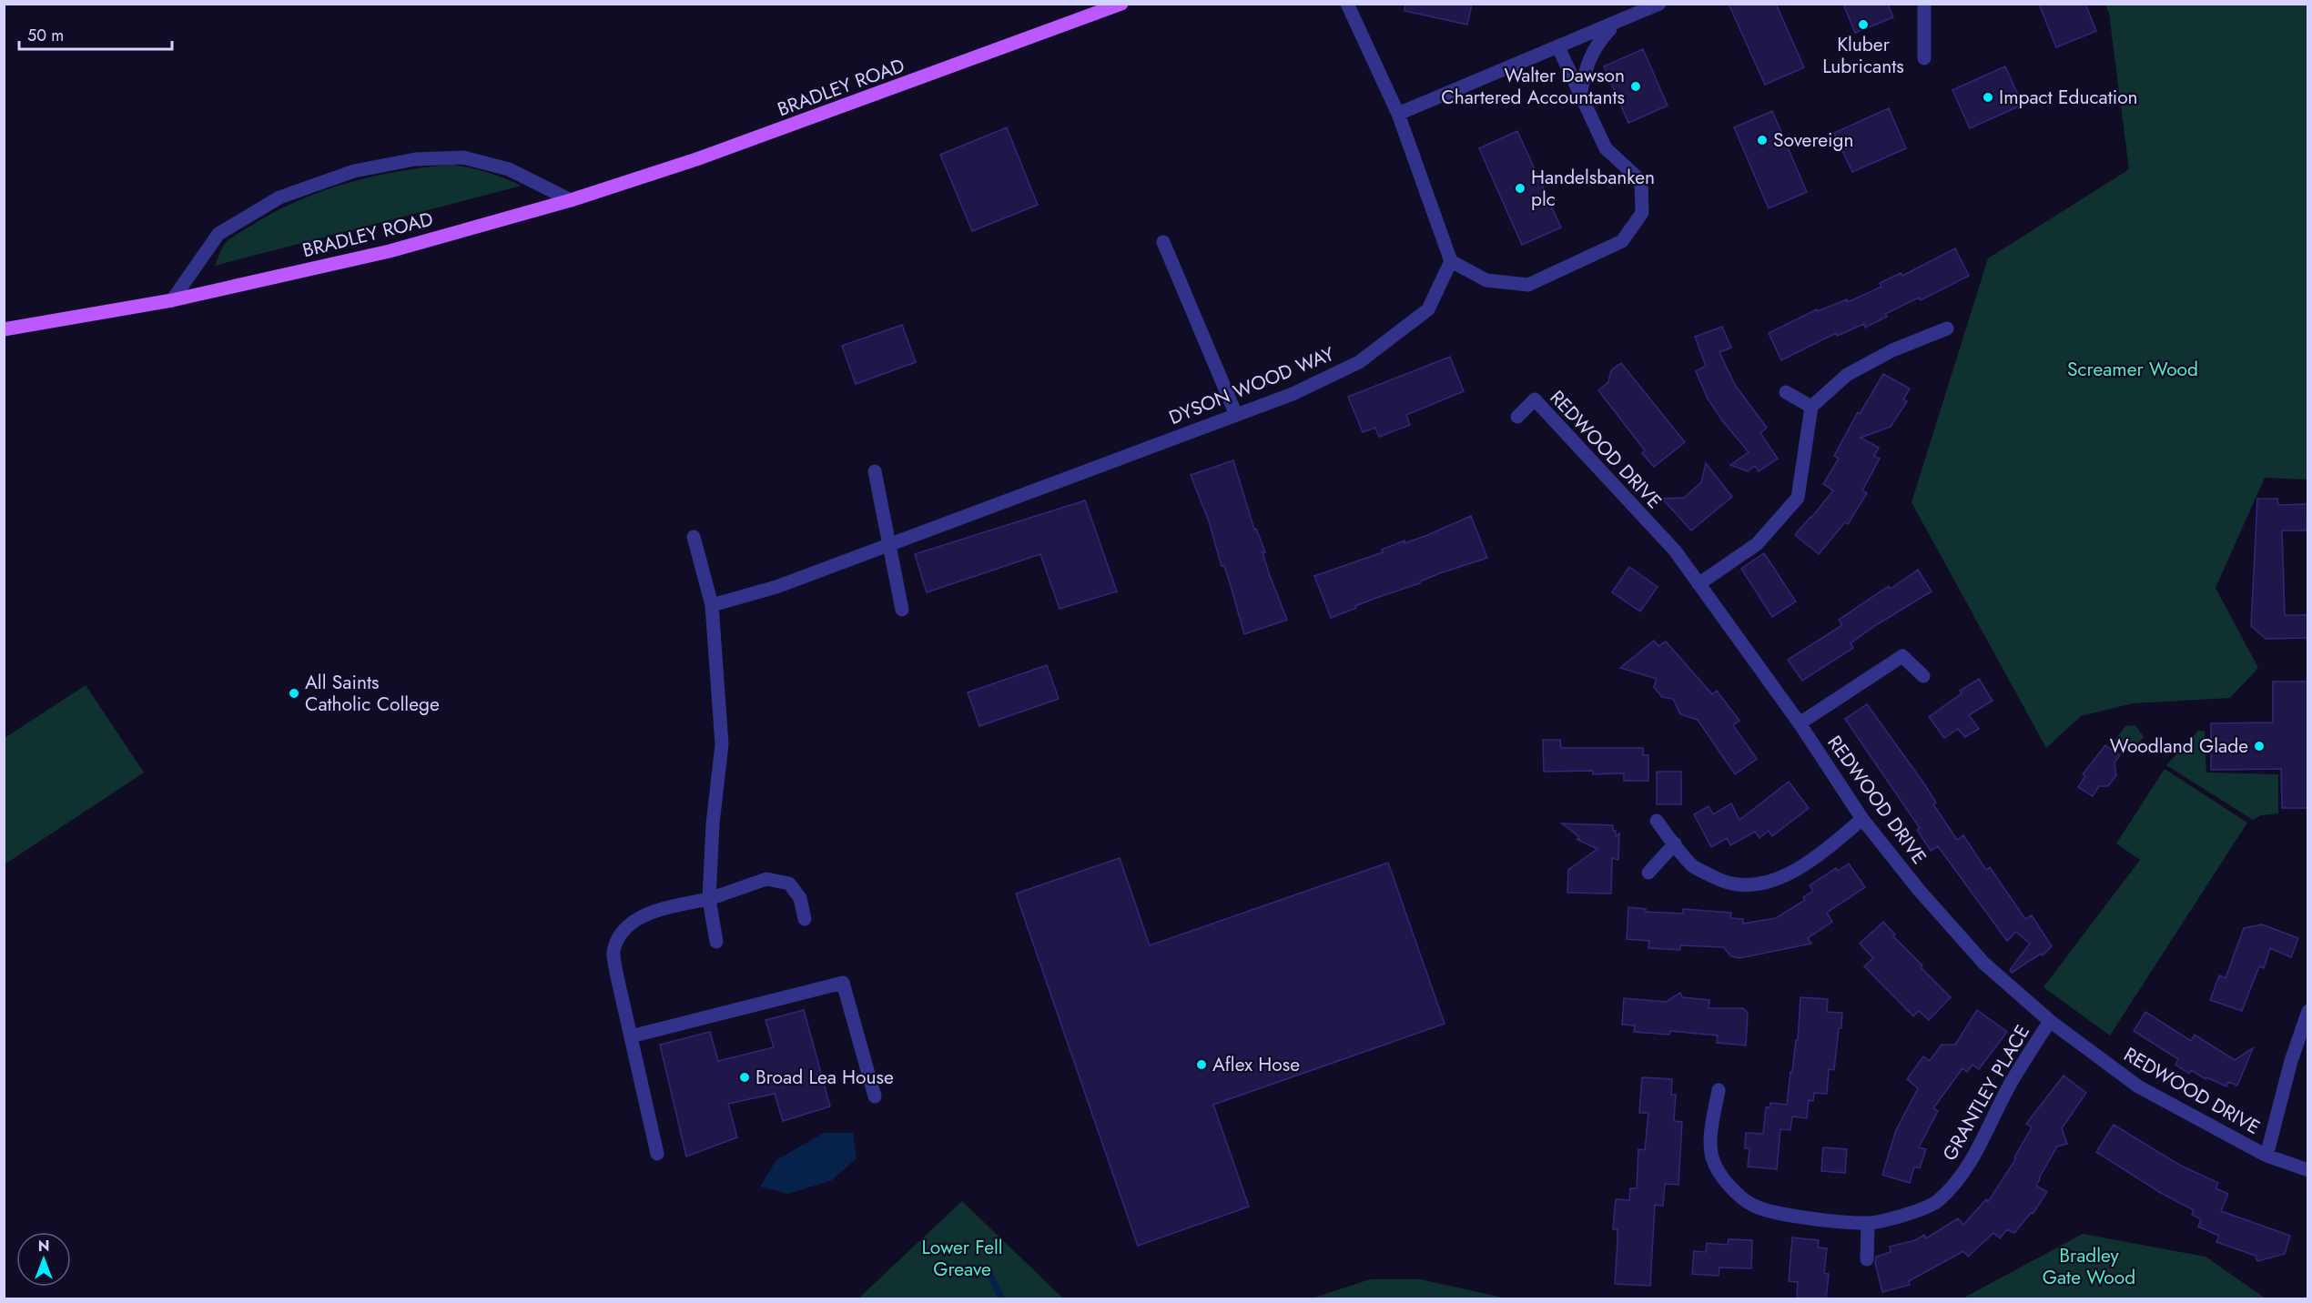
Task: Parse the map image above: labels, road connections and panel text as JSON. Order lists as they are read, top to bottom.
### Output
{
  "streets": {
    "main road": ["BRADLEY ROAD"],
    "street": ["DYSON WOOD WAY", "REDWOOD DRIVE", "GRANTLEY PLACE"]
  },
  "crossings": [
    ["REDWOOD DRIVE", "GRANTLEY PLACE"]
  ],
  "parks": ["Screamer Wood", "Lower Fell Greave", "Bradley Gate Wood"],
  "places": [
    "Kluber Lubricants",
    "Walter Dawson Chartered Accountants",
    "Impact Education",
    "Sovereign",
    "Handelsbanken plc",
    "All Saints Catholic College",
    "Woodland Glade",
    "Aflex Hose",
    "Broad Lea House"
  ],
  "scale_bar": "50 m",
  "north": "top"
}
